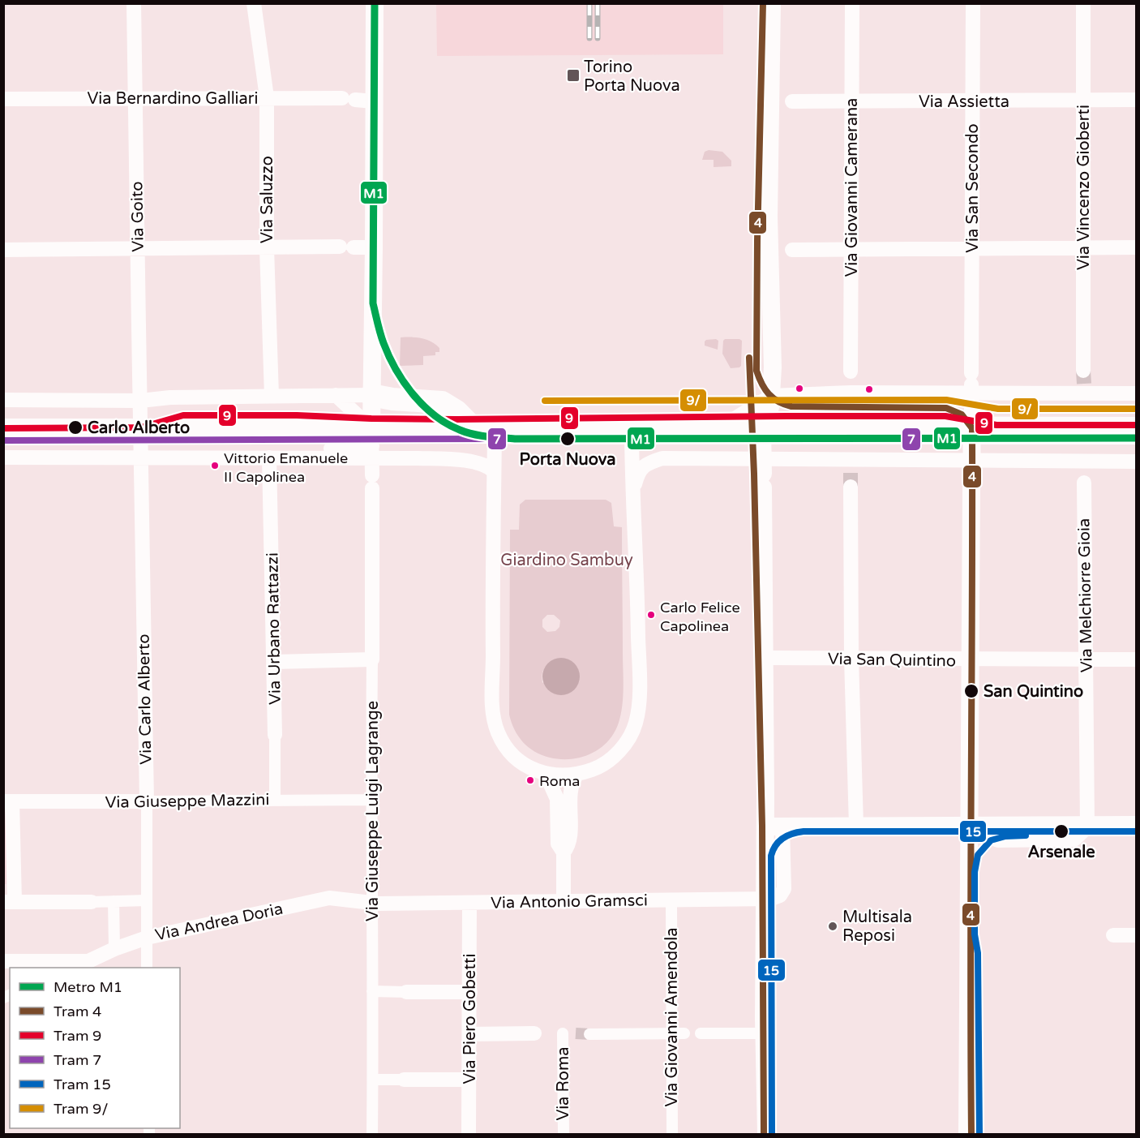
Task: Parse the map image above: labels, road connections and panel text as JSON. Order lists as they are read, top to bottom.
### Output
{
  "streets": {
    "street": [
      "Via Bernardino Galliari",
      "Via Assietta",
      "Via Giovanni Camerana",
      "Via Vincenzo Gioberti",
      "Via San Secondo",
      "Via Saluzzo",
      "Via Goito",
      "Via Melchiorre Gioia",
      "Via Urbano Rattazzi",
      "Via San Quintino",
      "Via Carlo Alberto",
      "Via Giuseppe Mazzini",
      "Via Giuseppe Luigi Lagrange",
      "Via Antonio Gramsci",
      "Via Andrea Doria",
      "Via Giovanni Amendola",
      "Via Piero Gobetti",
      "Via Roma"
    ]
  },
  "crossings": [
    ["Via Bernardino Galliari", "Via Saluzzo"],
    ["Via Bernardino Galliari", "Via Goito"],
    ["Via Assietta", "Via Giovanni Camerana"],
    ["Via Assietta", "Via Vincenzo Gioberti"],
    ["Via Assietta", "Via San Secondo"],
    ["Via Goito", "Via Carlo Alberto"],
    ["Via Melchiorre Gioia", "Via San Quintino"],
    ["Via Urbano Rattazzi", "Via Giuseppe Mazzini"],
    ["Via Carlo Alberto", "Via Giuseppe Mazzini"],
    ["Via Carlo Alberto", "Via Andrea Doria"],
    ["Via Giuseppe Mazzini", "Via Giuseppe Luigi Lagrange"],
    ["Via Giuseppe Luigi Lagrange", "Via Antonio Gramsci"],
    ["Via Giuseppe Luigi Lagrange", "Via Andrea Doria"],
    ["Via Antonio Gramsci", "Via Andrea Doria"],
    ["Via Antonio Gramsci", "Via Giovanni Amendola"],
    ["Via Antonio Gramsci", "Via Piero Gobetti"]
  ],
  "parks": ["Giardino Sambuy"],
  "places": {
    "transit": ["Torino Porta Nuova"],
    "other": [
      "Carlo Alberto",
      "Porta Nuova",
      "Vittorio Emanuele II Capolinea",
      "Carlo Felice Capolinea",
      "San Quintino",
      "Roma",
      "Arsenale",
      "Multisala Reposi"
    ]
  },
  "lines": [
    "metro line M1",
    "tram line 4",
    "tram line 9/",
    "tram line 9",
    "tram line 7",
    "tram line 15"
  ],
  "legend": [
    "Metro M1",
    "Tram 4",
    "Tram 9",
    "Tram 7",
    "Tram 15",
    "Tram 9/"
  ]
}
